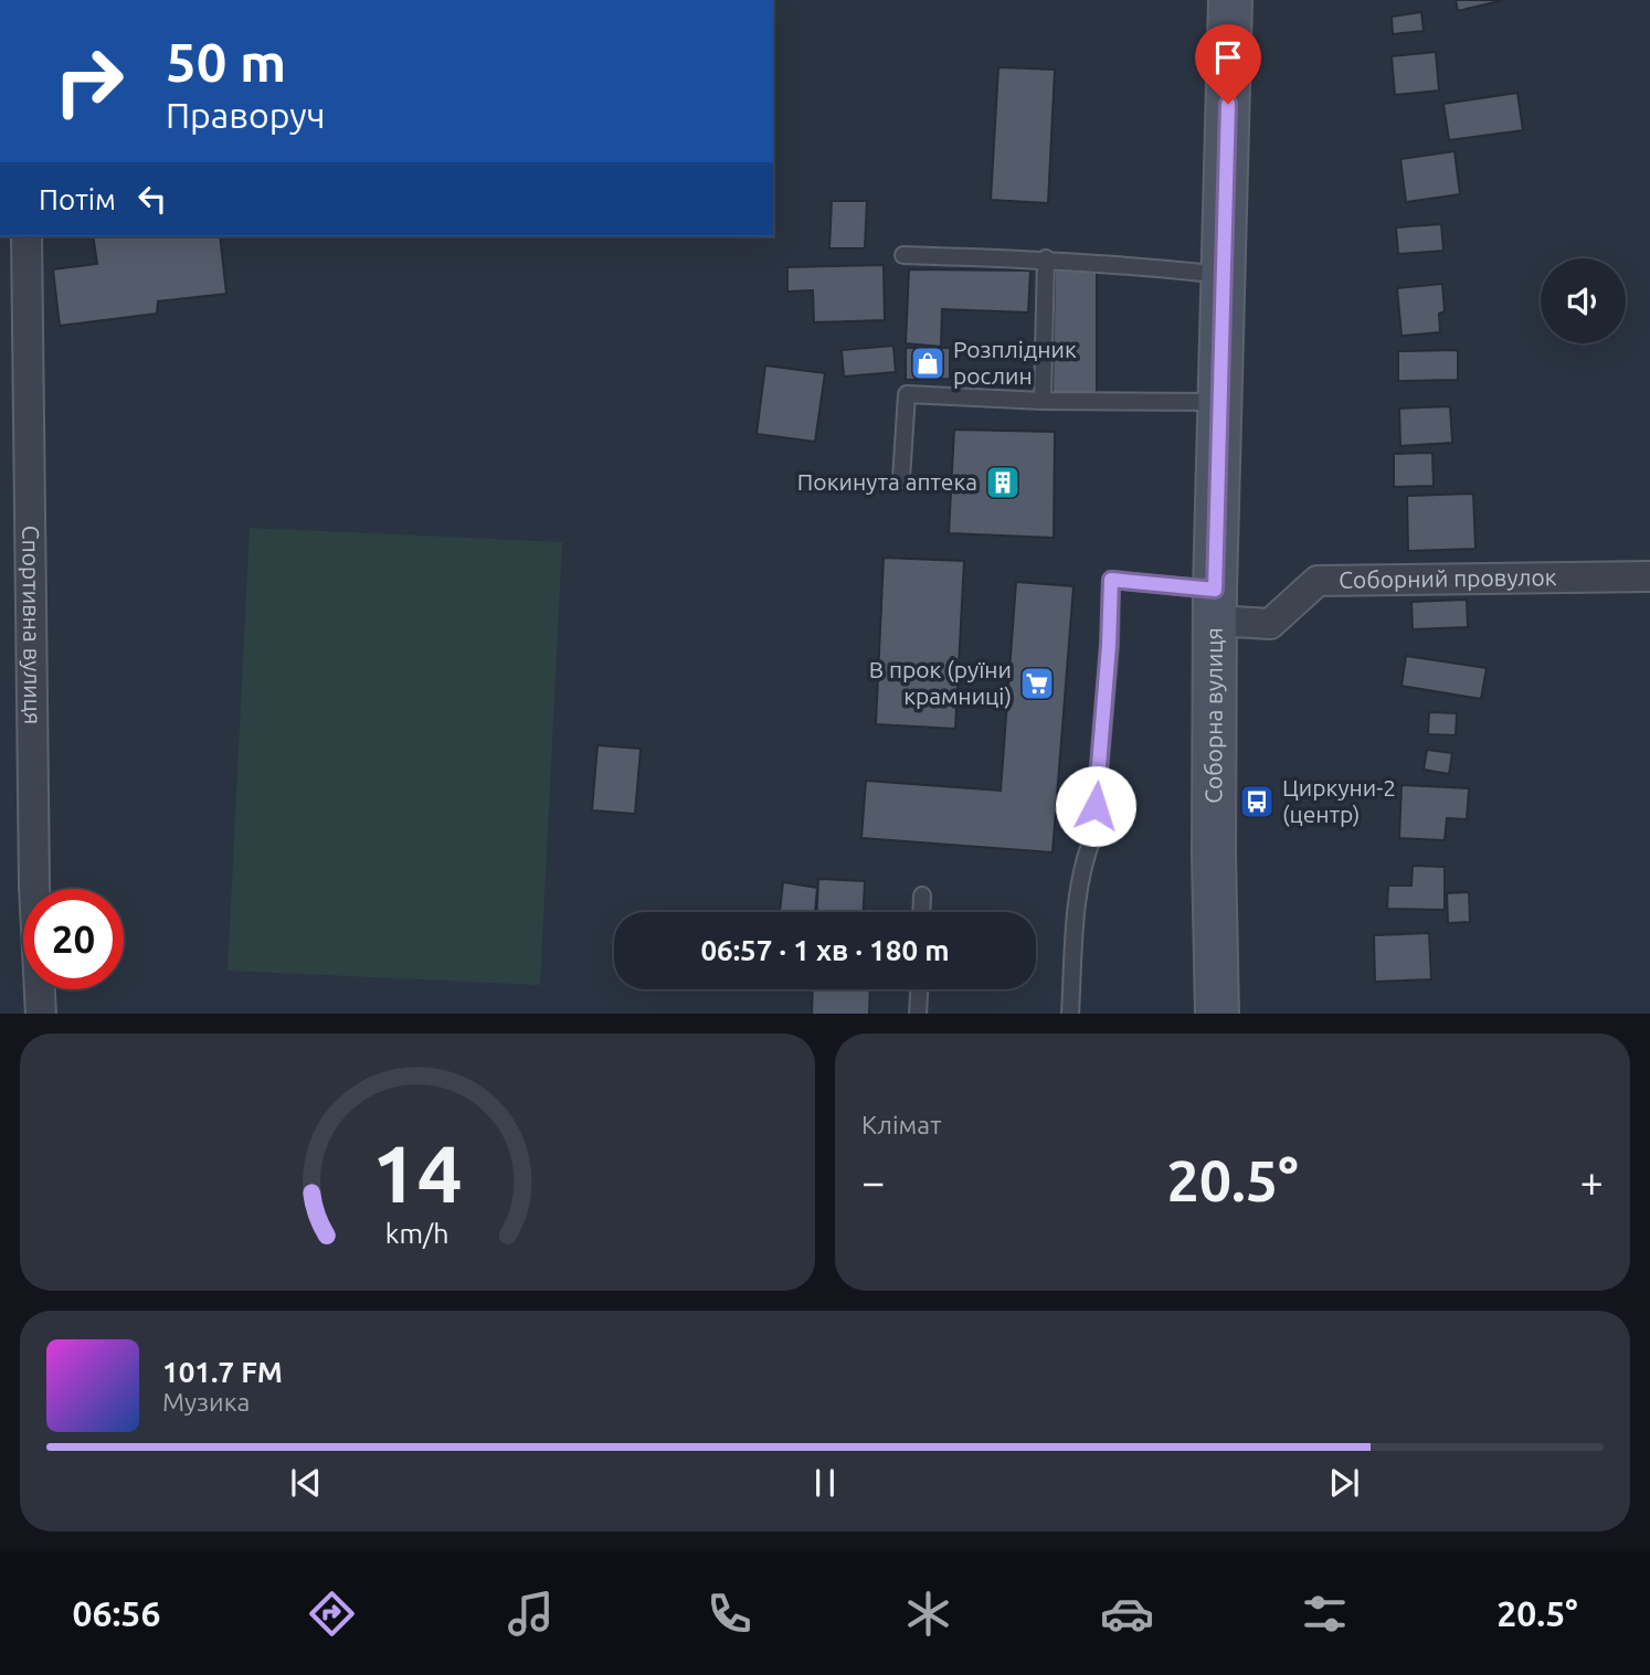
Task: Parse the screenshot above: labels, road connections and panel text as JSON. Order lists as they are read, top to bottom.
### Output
{
  "streets": {
    "street": ["Соборний провулок", "Спортивна вулиця", "Соборна вулиця"]
  },
  "crossings": [
    ["Соборний провулок", "Соборна вулиця"]
  ],
  "places": {
    "shop": ["Розплідник рослин"],
    "building": ["Покинута аптека"],
    "supermarket": ["В прок (руїни крамниці)"],
    "bus stop": ["Циркуни-2 (центр)"]
  },
  "page": {
    "turn": ["50 m", "Праворуч"],
    "then": "Потім",
    "limit": "20",
    "trip": "06:57 · 1 хв · 180 m",
    "tile": "Клімат",
    "heat": ["−", "20.5°", "+"],
    "song": ["101.7 FM", "Музика"],
    "tabs": ["06:56", "20.5°"],
    "gauge": ["14", "km/h"]
  }
}
